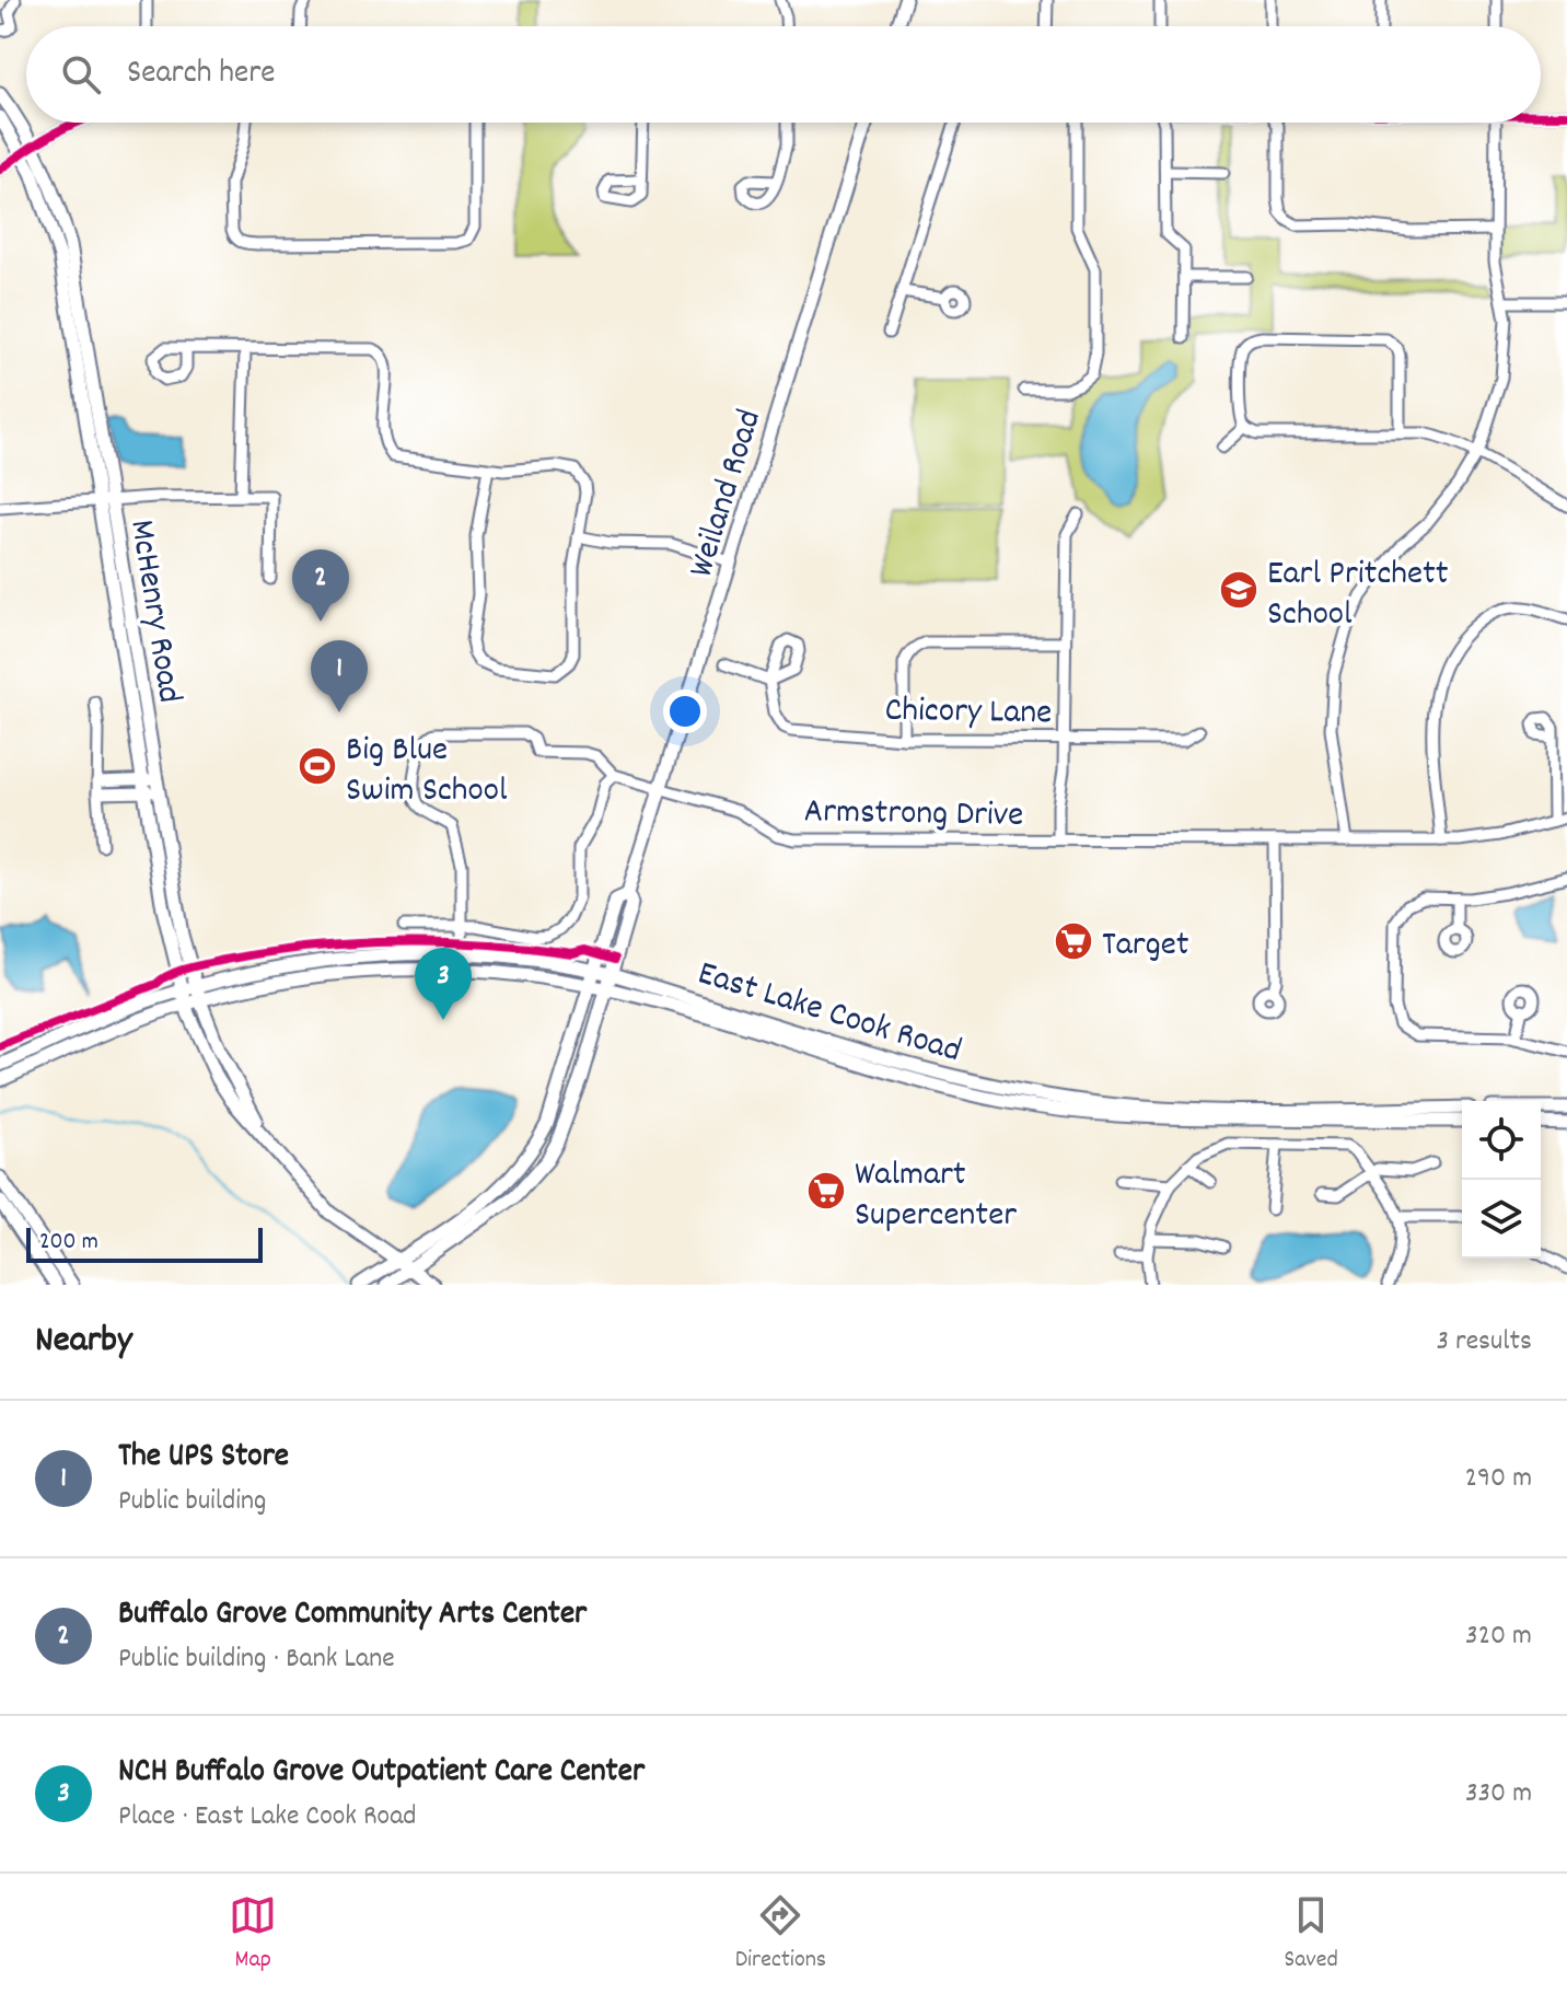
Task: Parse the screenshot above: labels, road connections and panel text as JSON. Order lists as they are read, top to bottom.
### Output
{
  "streets": {
    "main road": ["Weiland Road", "McHenry Road", "East Lake Cook Road"],
    "street": ["Chicory Lane", "Armstrong Drive"]
  },
  "crossings": [
    ["Weiland Road", "McHenry Road"],
    ["Weiland Road", "Armstrong Drive"],
    ["Weiland Road", "East Lake Cook Road"],
    ["McHenry Road", "East Lake Cook Road"],
    ["Armstrong Drive", "East Lake Cook Road"]
  ],
  "places": {
    "school or university": ["Earl Pritchett School"],
    "sports": ["Big Blue Swim School"],
    "supermarket": ["Target", "Walmart Supercenter"]
  },
  "scale_bar": "200 m",
  "page": {
    "search": "Search here",
    "pins": ["2", "1", "3"],
    "scale": "200 m",
    "heading": ["Nearby", "3 results"],
    "list": [
      {
        "mark": "1",
        "name": "The UPS Store",
        "note": "Public building",
        "value": "290 m"
      },
      {
        "mark": "2",
        "name": "Buffalo Grove Community Arts Center",
        "note": "Public building · Bank Lane",
        "value": "320 m"
      },
      {
        "mark": "3",
        "name": "NCH Buffalo Grove Outpatient Care Center",
        "note": "Place · East Lake Cook Road",
        "value": "330 m"
      }
    ],
    "nav": ["Map", "Directions", "Saved"]
  }
}
